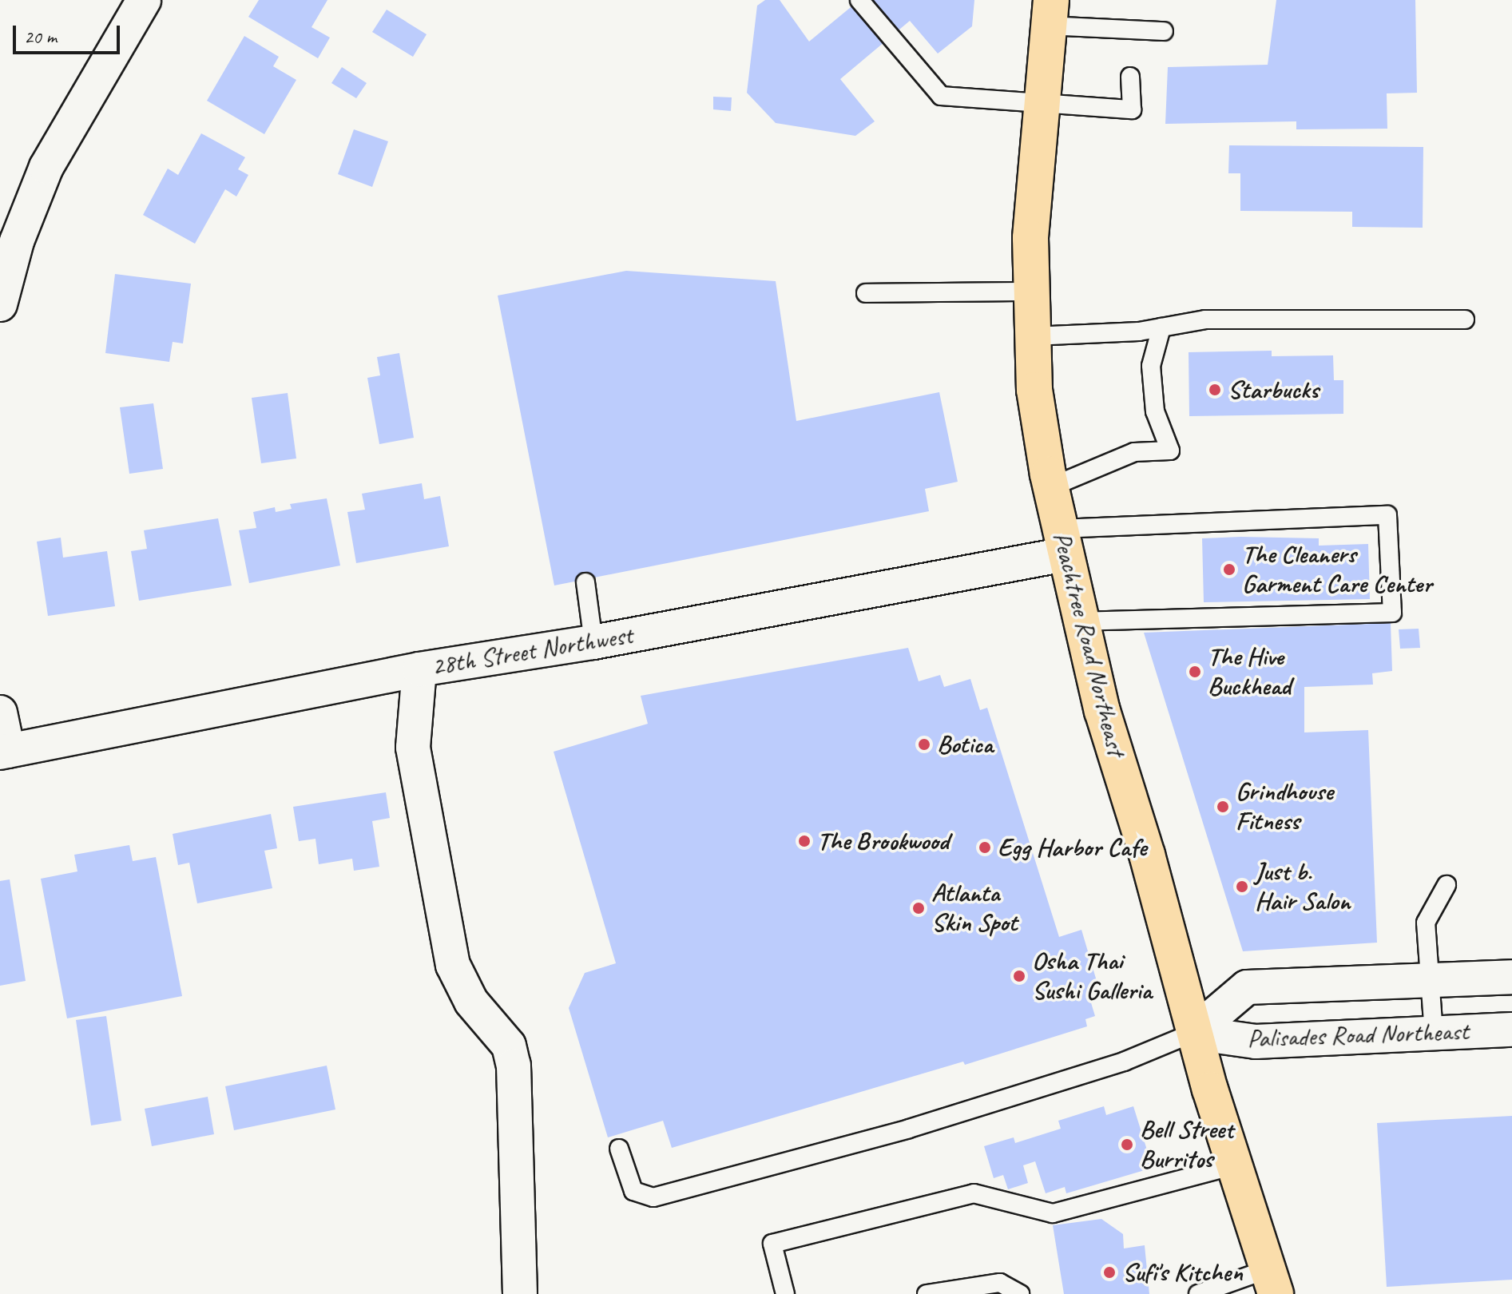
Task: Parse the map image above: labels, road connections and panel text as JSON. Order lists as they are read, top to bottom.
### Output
{
  "streets": {
    "highway": ["Peachtree Road Northeast"],
    "street": ["28th Street Northwest", "Palisades Road Northeast"]
  },
  "crossings": [
    ["Peachtree Road Northeast", "28th Street Northwest"],
    ["Peachtree Road Northeast", "Palisades Road Northeast"]
  ],
  "places": [
    "Starbucks",
    "The Cleaners Garment Care Center",
    "The Hive Buckhead",
    "Botica",
    "Grindhouse Fitness",
    "The Brookwood",
    "Egg Harbor Cafe",
    "Just b. Hair Salon",
    "Atlanta Skin Spot",
    "Osha Thai Sushi Galleria",
    "Bell Street Burritos",
    "Sufi's Kitchen"
  ],
  "scale_bar": "20 m"
}
